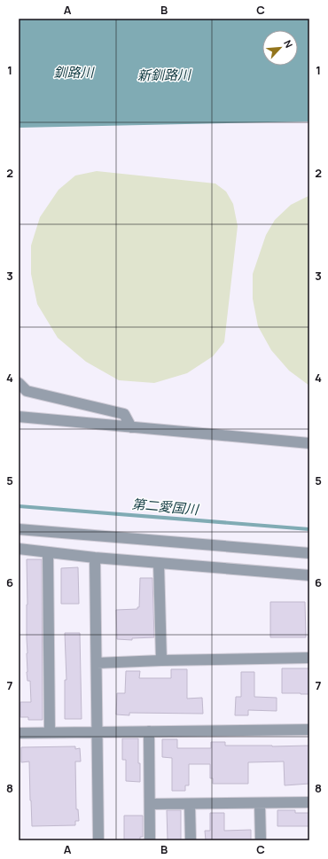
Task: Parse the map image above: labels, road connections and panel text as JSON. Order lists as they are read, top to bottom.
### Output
{
  "water": ["釧路川", "新釧路川", "第二愛国川"],
  "north": "top right",
  "grid": {
    "columns": ["A", "B", "C"],
    "rows": [
      "1",
      "2",
      "3",
      "4",
      "5",
      "6",
      "7",
      "8"
    ]
  }
}
